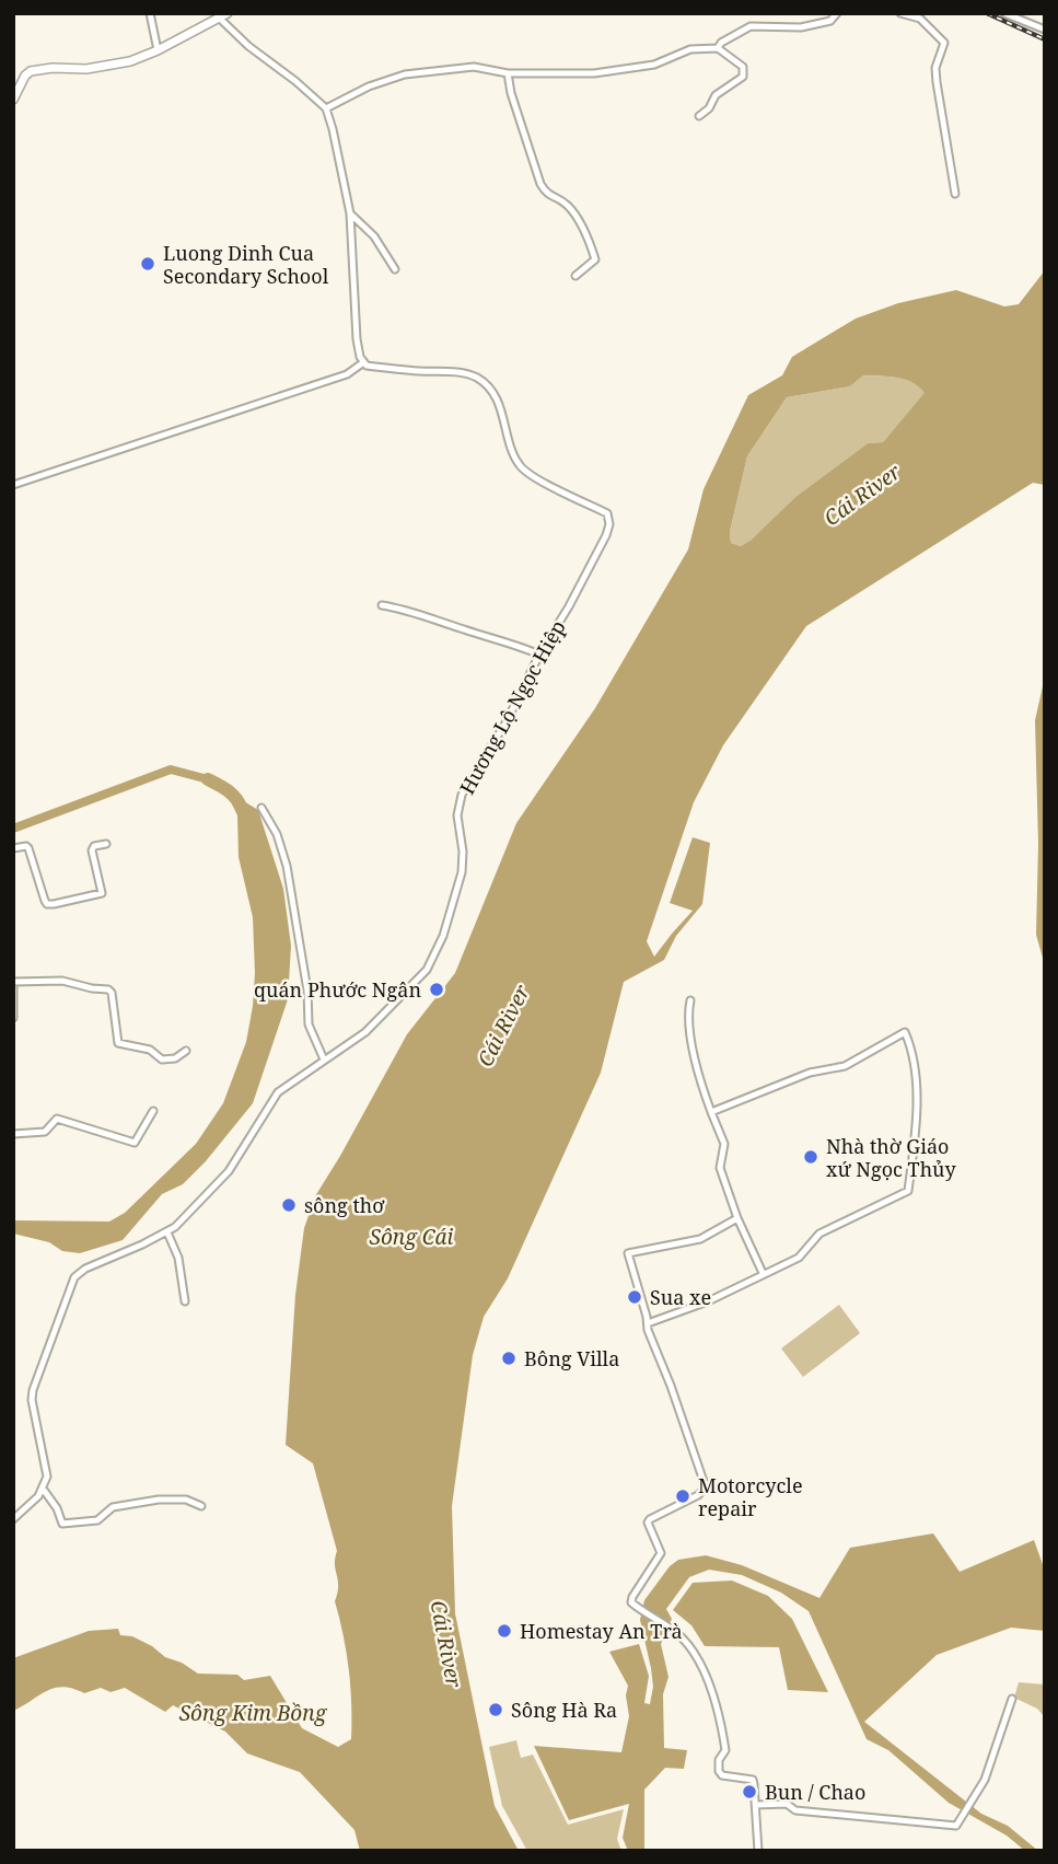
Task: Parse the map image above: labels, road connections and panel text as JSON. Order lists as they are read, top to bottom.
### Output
{
  "streets": {
    "street": ["Hương Lộ Ngọc Hiệp"]
  },
  "water": ["Cái River", "Sông Cái", "Sông Kim Bồng"],
  "places": [
    "Luong Dinh Cua Secondary School",
    "quán Phước Ngân",
    "Nhà thờ Giáo xứ Ngọc Thủy",
    "sông thơ",
    "Sua xe",
    "Bông Villa",
    "Motorcycle repair",
    "Homestay An Trà",
    "Sông Hà Ra",
    "Bun / Chao"
  ]
}
